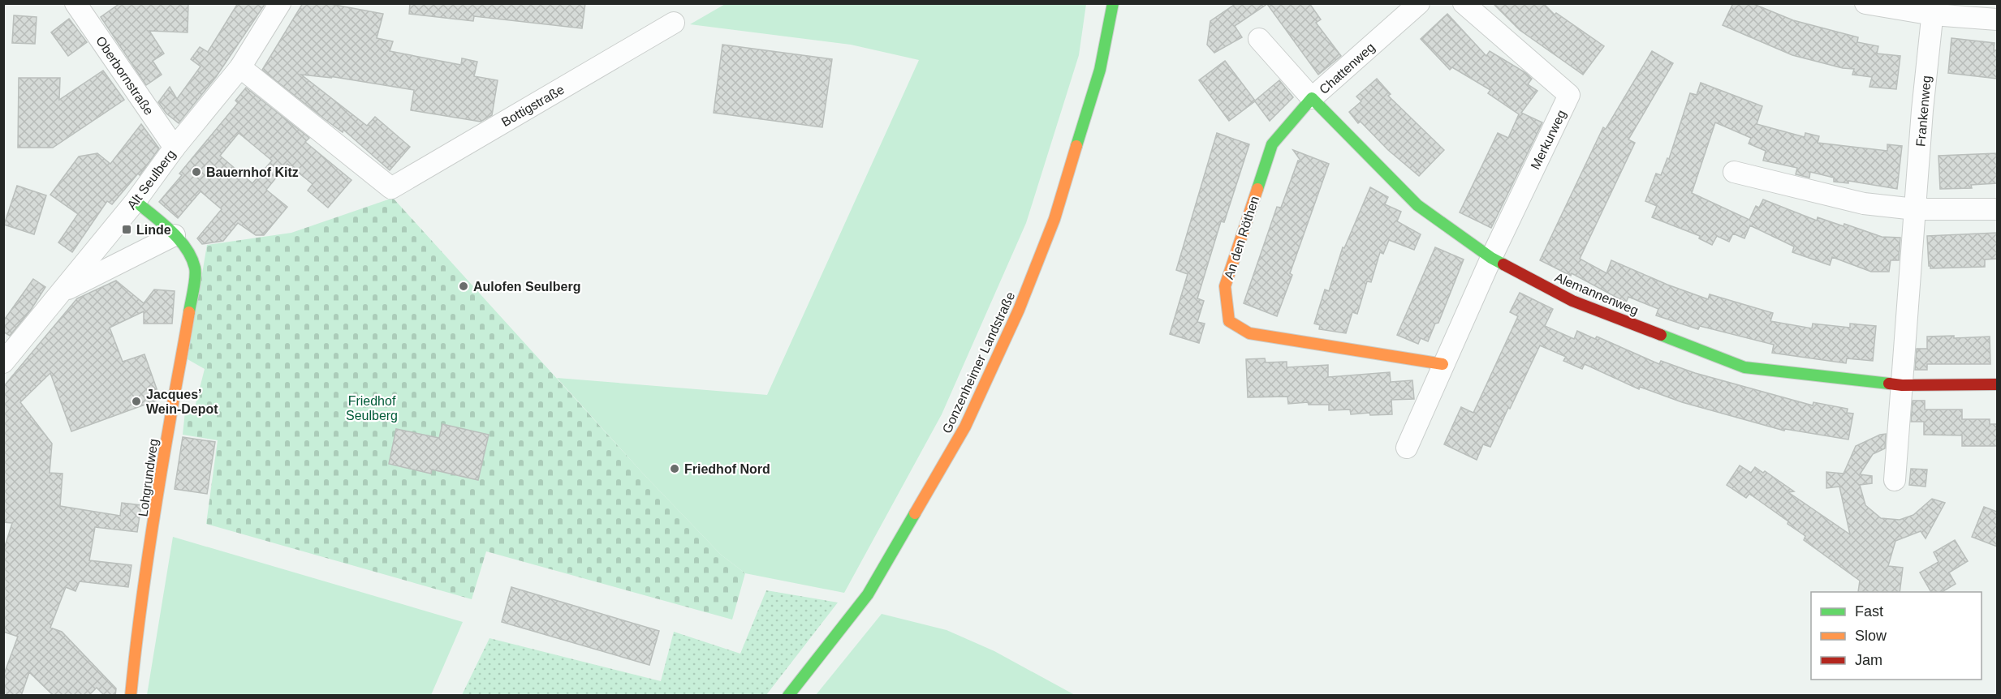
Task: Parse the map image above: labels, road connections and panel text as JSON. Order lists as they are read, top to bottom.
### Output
{
  "streets": {
    "street": [
      "Chattenweg",
      "Oberbornstraße",
      "Bottigstraße",
      "Frankenweg",
      "Merkurweg",
      "Alt Seulberg",
      "An den Röthen",
      "Alemannenweg",
      "Gonzenheimer Landstraße",
      "Lohgrundweg"
    ]
  },
  "crossings": [
    ["Chattenweg", "An den Röthen"],
    ["Chattenweg", "Alemannenweg"],
    ["Oberbornstraße", "Alt Seulberg"],
    ["Bottigstraße", "Alt Seulberg"],
    ["Frankenweg", "Alemannenweg"],
    ["Merkurweg", "Alemannenweg"],
    ["Alt Seulberg", "Lohgrundweg"],
    ["An den Röthen", "Alemannenweg"]
  ],
  "parks": ["Friedhof Seulberg"],
  "places": {
    "other": [
      "Bauernhof Kitz",
      "Aulofen Seulberg",
      "Jacques’ Wein-Depot",
      "Friedhof Nord"
    ],
    "transit": ["Linde"]
  },
  "legend": ["Fast", "Slow", "Jam"]
}
